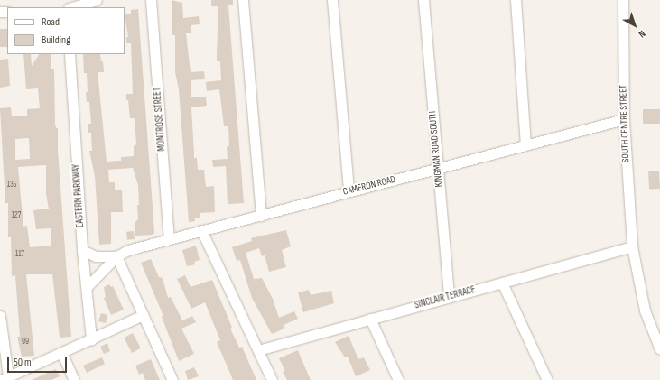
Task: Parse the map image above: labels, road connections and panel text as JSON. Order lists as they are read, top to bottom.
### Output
{
  "streets": {
    "street": [
      "MONTROSE STREET",
      "SOUTH CENTRE STREET",
      "KINGMAN ROAD SOUTH",
      "CAMERON ROAD",
      "EASTERN PARKWAY",
      "SINCLAIR TERRACE"
    ]
  },
  "crossings": [
    ["MONTROSE STREET", "CAMERON ROAD"],
    ["SOUTH CENTRE STREET", "CAMERON ROAD"],
    ["SOUTH CENTRE STREET", "SINCLAIR TERRACE"],
    ["KINGMAN ROAD SOUTH", "CAMERON ROAD"],
    ["KINGMAN ROAD SOUTH", "SINCLAIR TERRACE"],
    ["CAMERON ROAD", "EASTERN PARKWAY"]
  ],
  "house_numbers": [
    "135",
    "127",
    "117",
    "99"
  ],
  "legend": ["Road", "Building"],
  "scale_bar": "50 m",
  "north": "bottom right"
}
